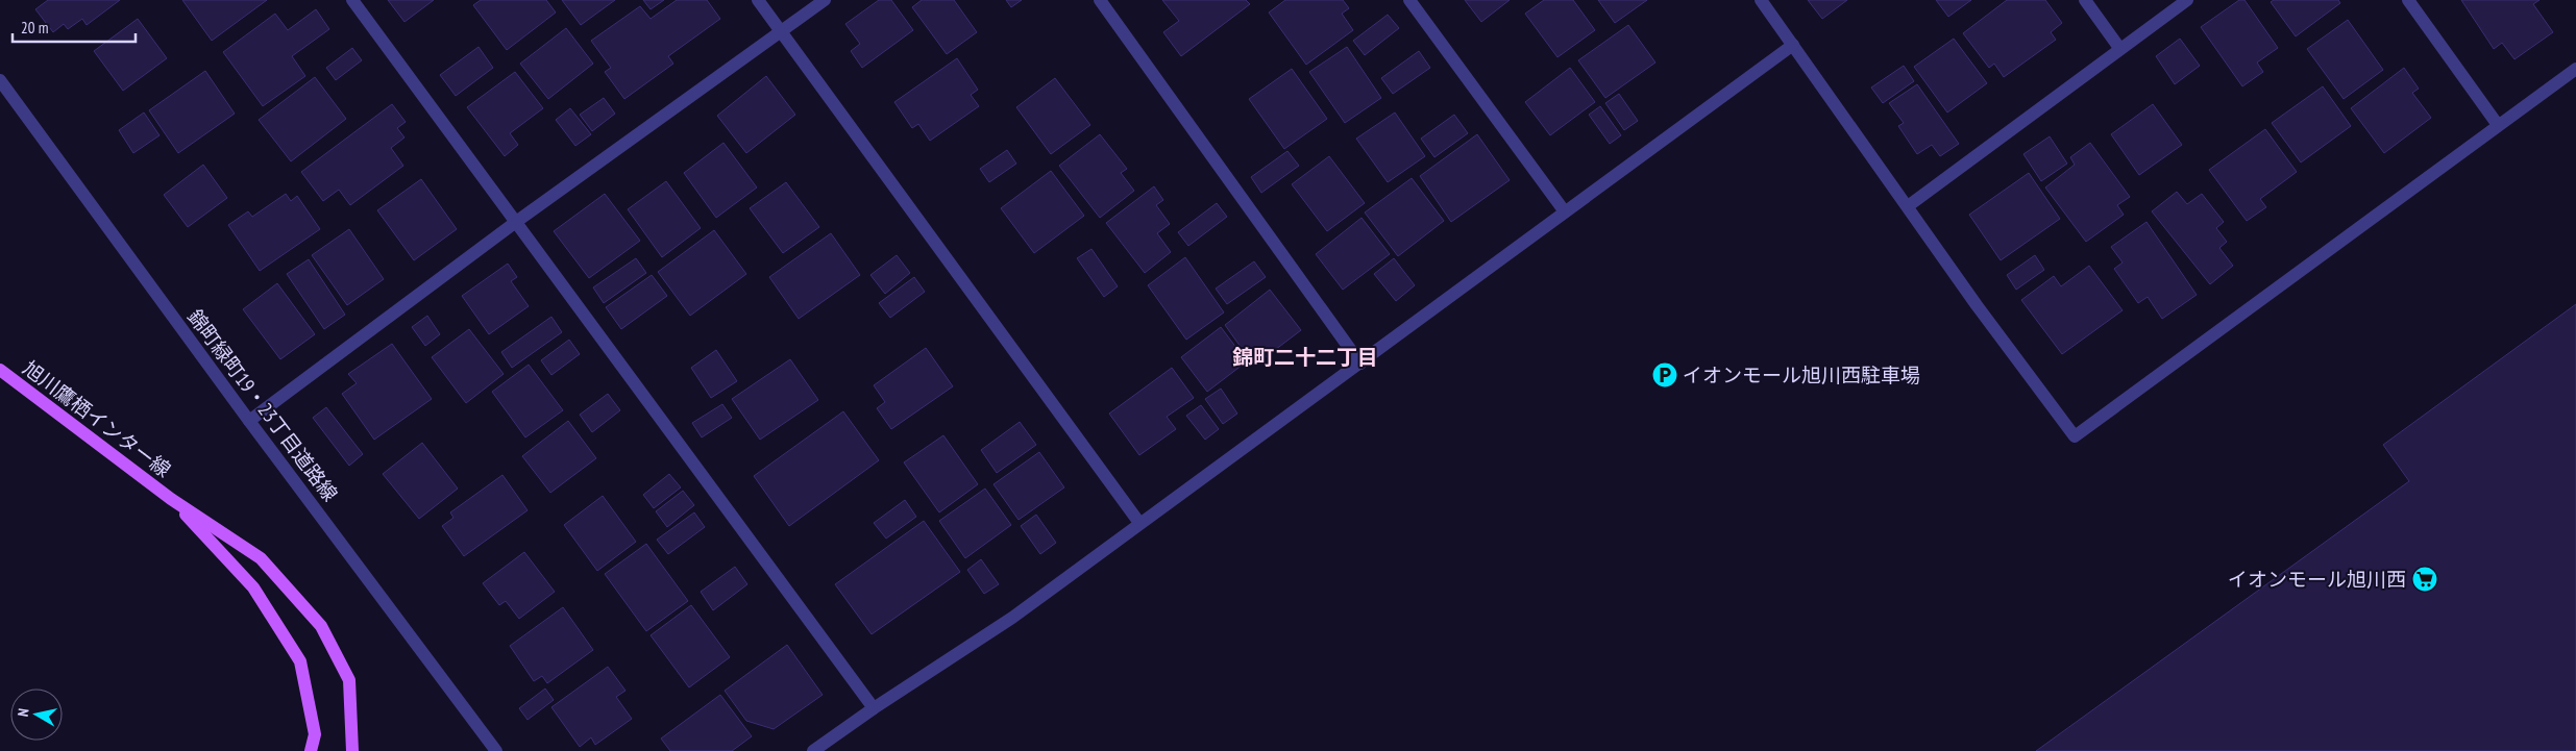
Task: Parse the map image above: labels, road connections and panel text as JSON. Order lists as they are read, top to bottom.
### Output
{
  "streets": {
    "main road": ["旭川鷹栖インター線"],
    "street": ["錦町緑町19・23丁目道路線"]
  },
  "districts": ["錦町二十二丁目"],
  "places": {
    "parking": ["イオンモール旭川西駐車場"],
    "supermarket": ["イオンモール旭川西"]
  },
  "scale_bar": "20 m",
  "north": "left"
}
